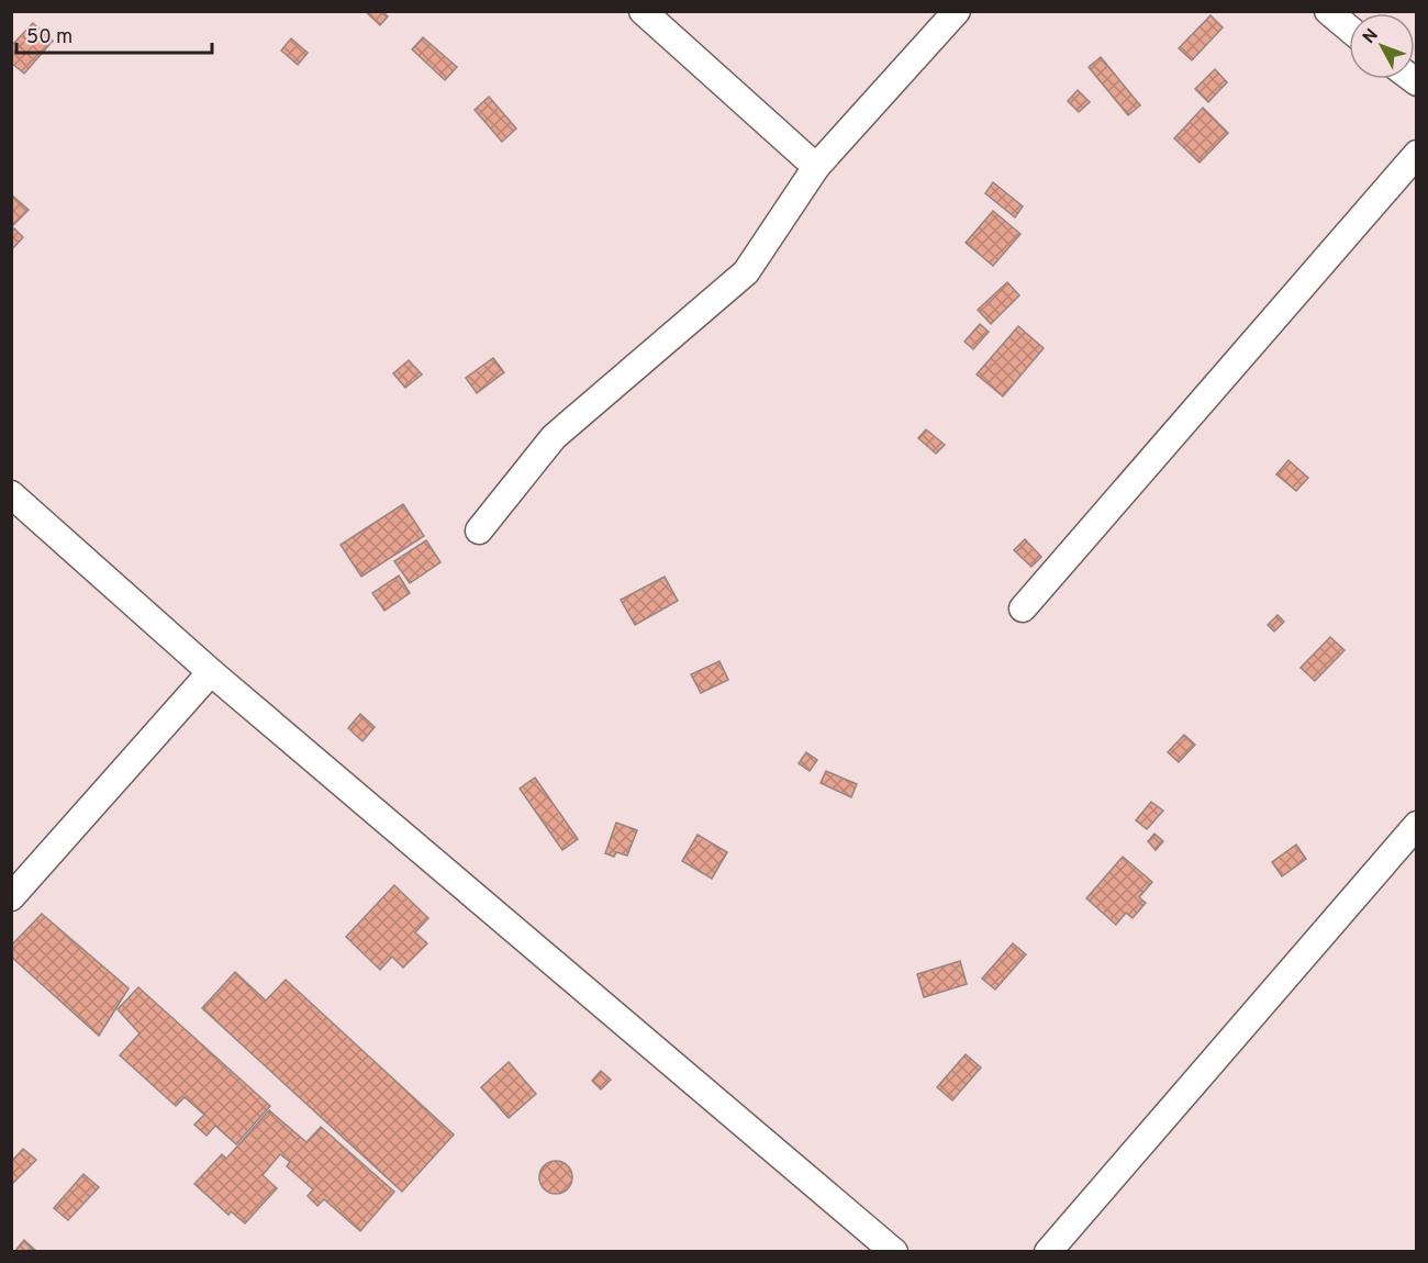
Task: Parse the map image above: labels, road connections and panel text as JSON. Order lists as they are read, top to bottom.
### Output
{
  "scale_bar": "50 m",
  "north": "top left"
}
